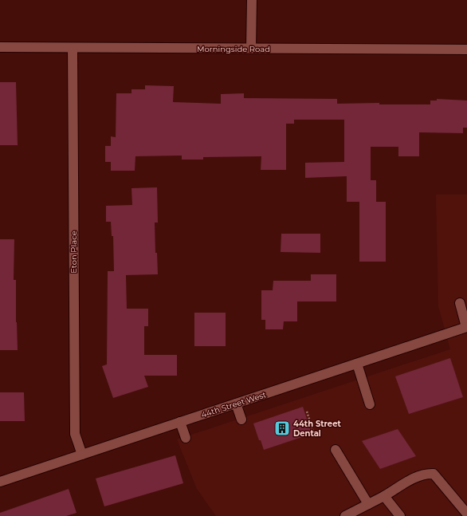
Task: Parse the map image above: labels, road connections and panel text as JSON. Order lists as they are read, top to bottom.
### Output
{
  "streets": {
    "street": ["Morningside Road", "Eton Place", "44th Street West"]
  },
  "crossings": [
    ["Morningside Road", "Eton Place"],
    ["Eton Place", "44th Street West"]
  ],
  "places": {
    "building": ["44th Street Dental"]
  }
}
